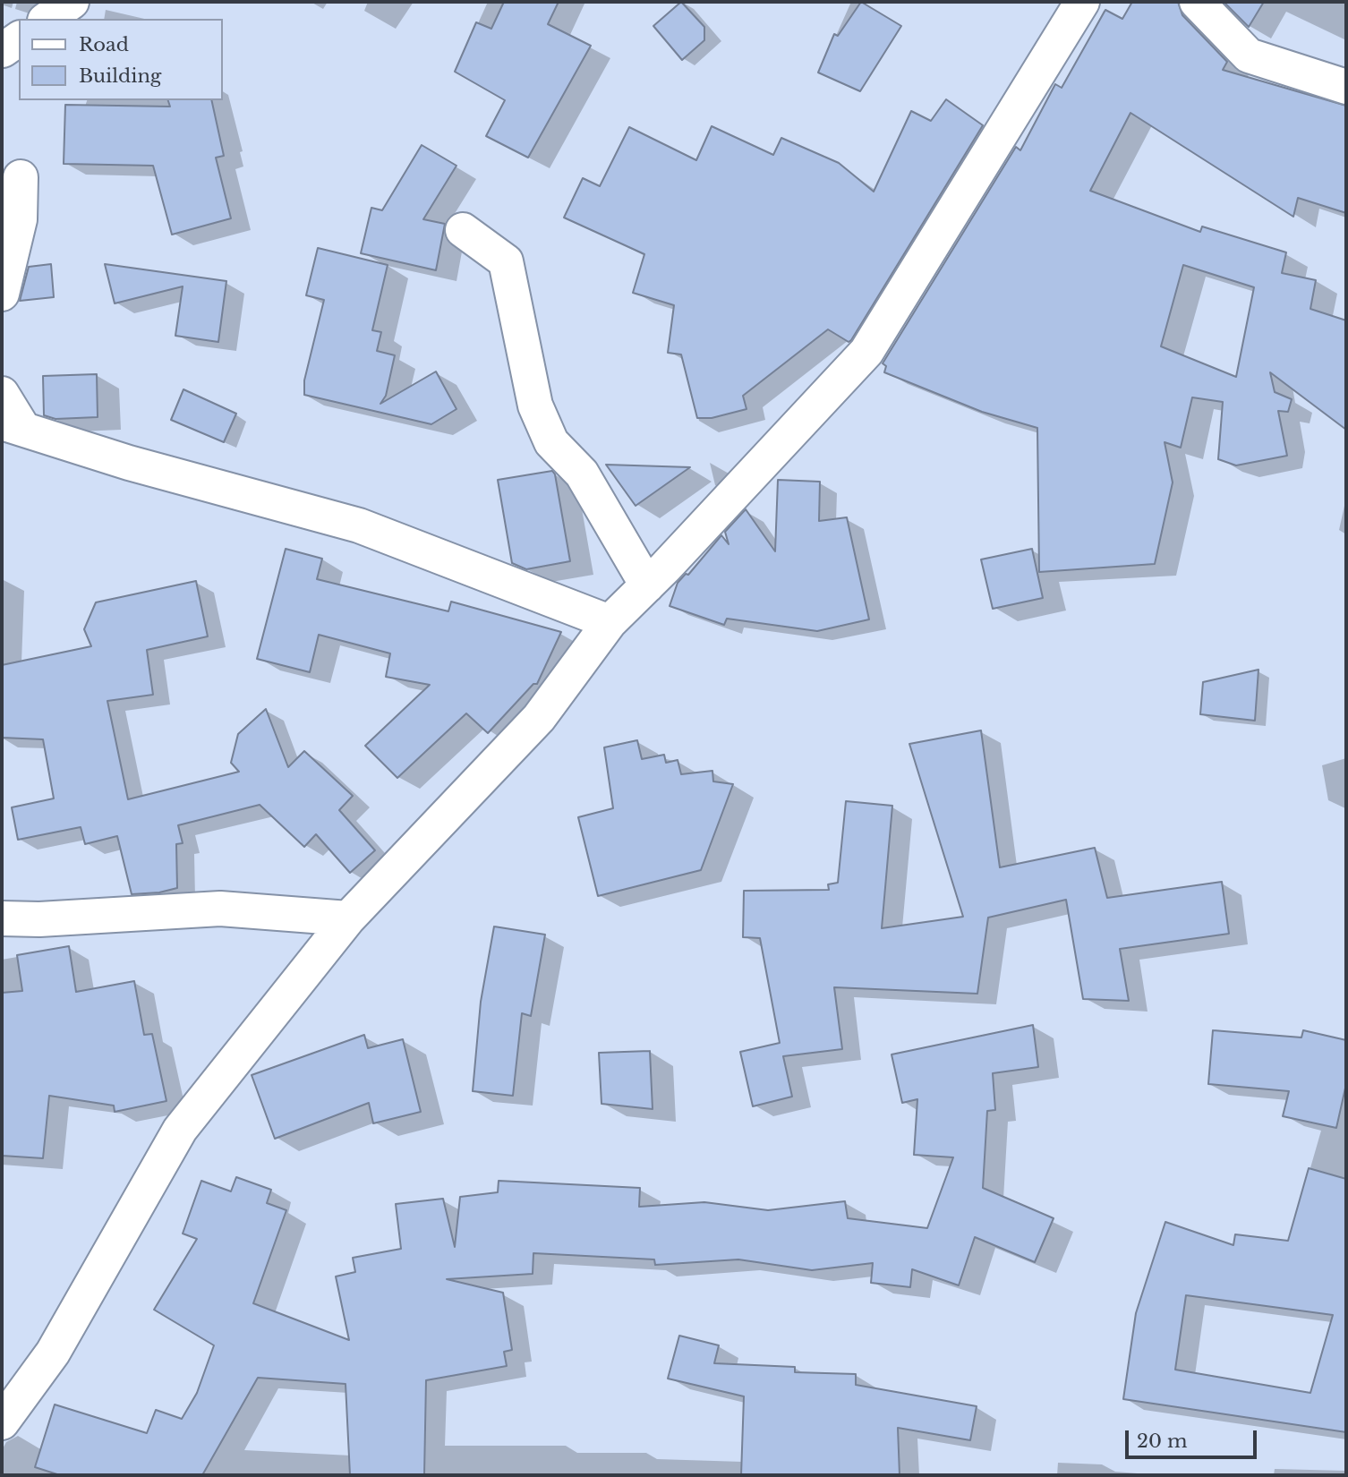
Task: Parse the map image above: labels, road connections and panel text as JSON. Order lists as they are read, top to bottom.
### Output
{
  "legend": ["Road", "Building"],
  "scale_bar": "20 m"
}
